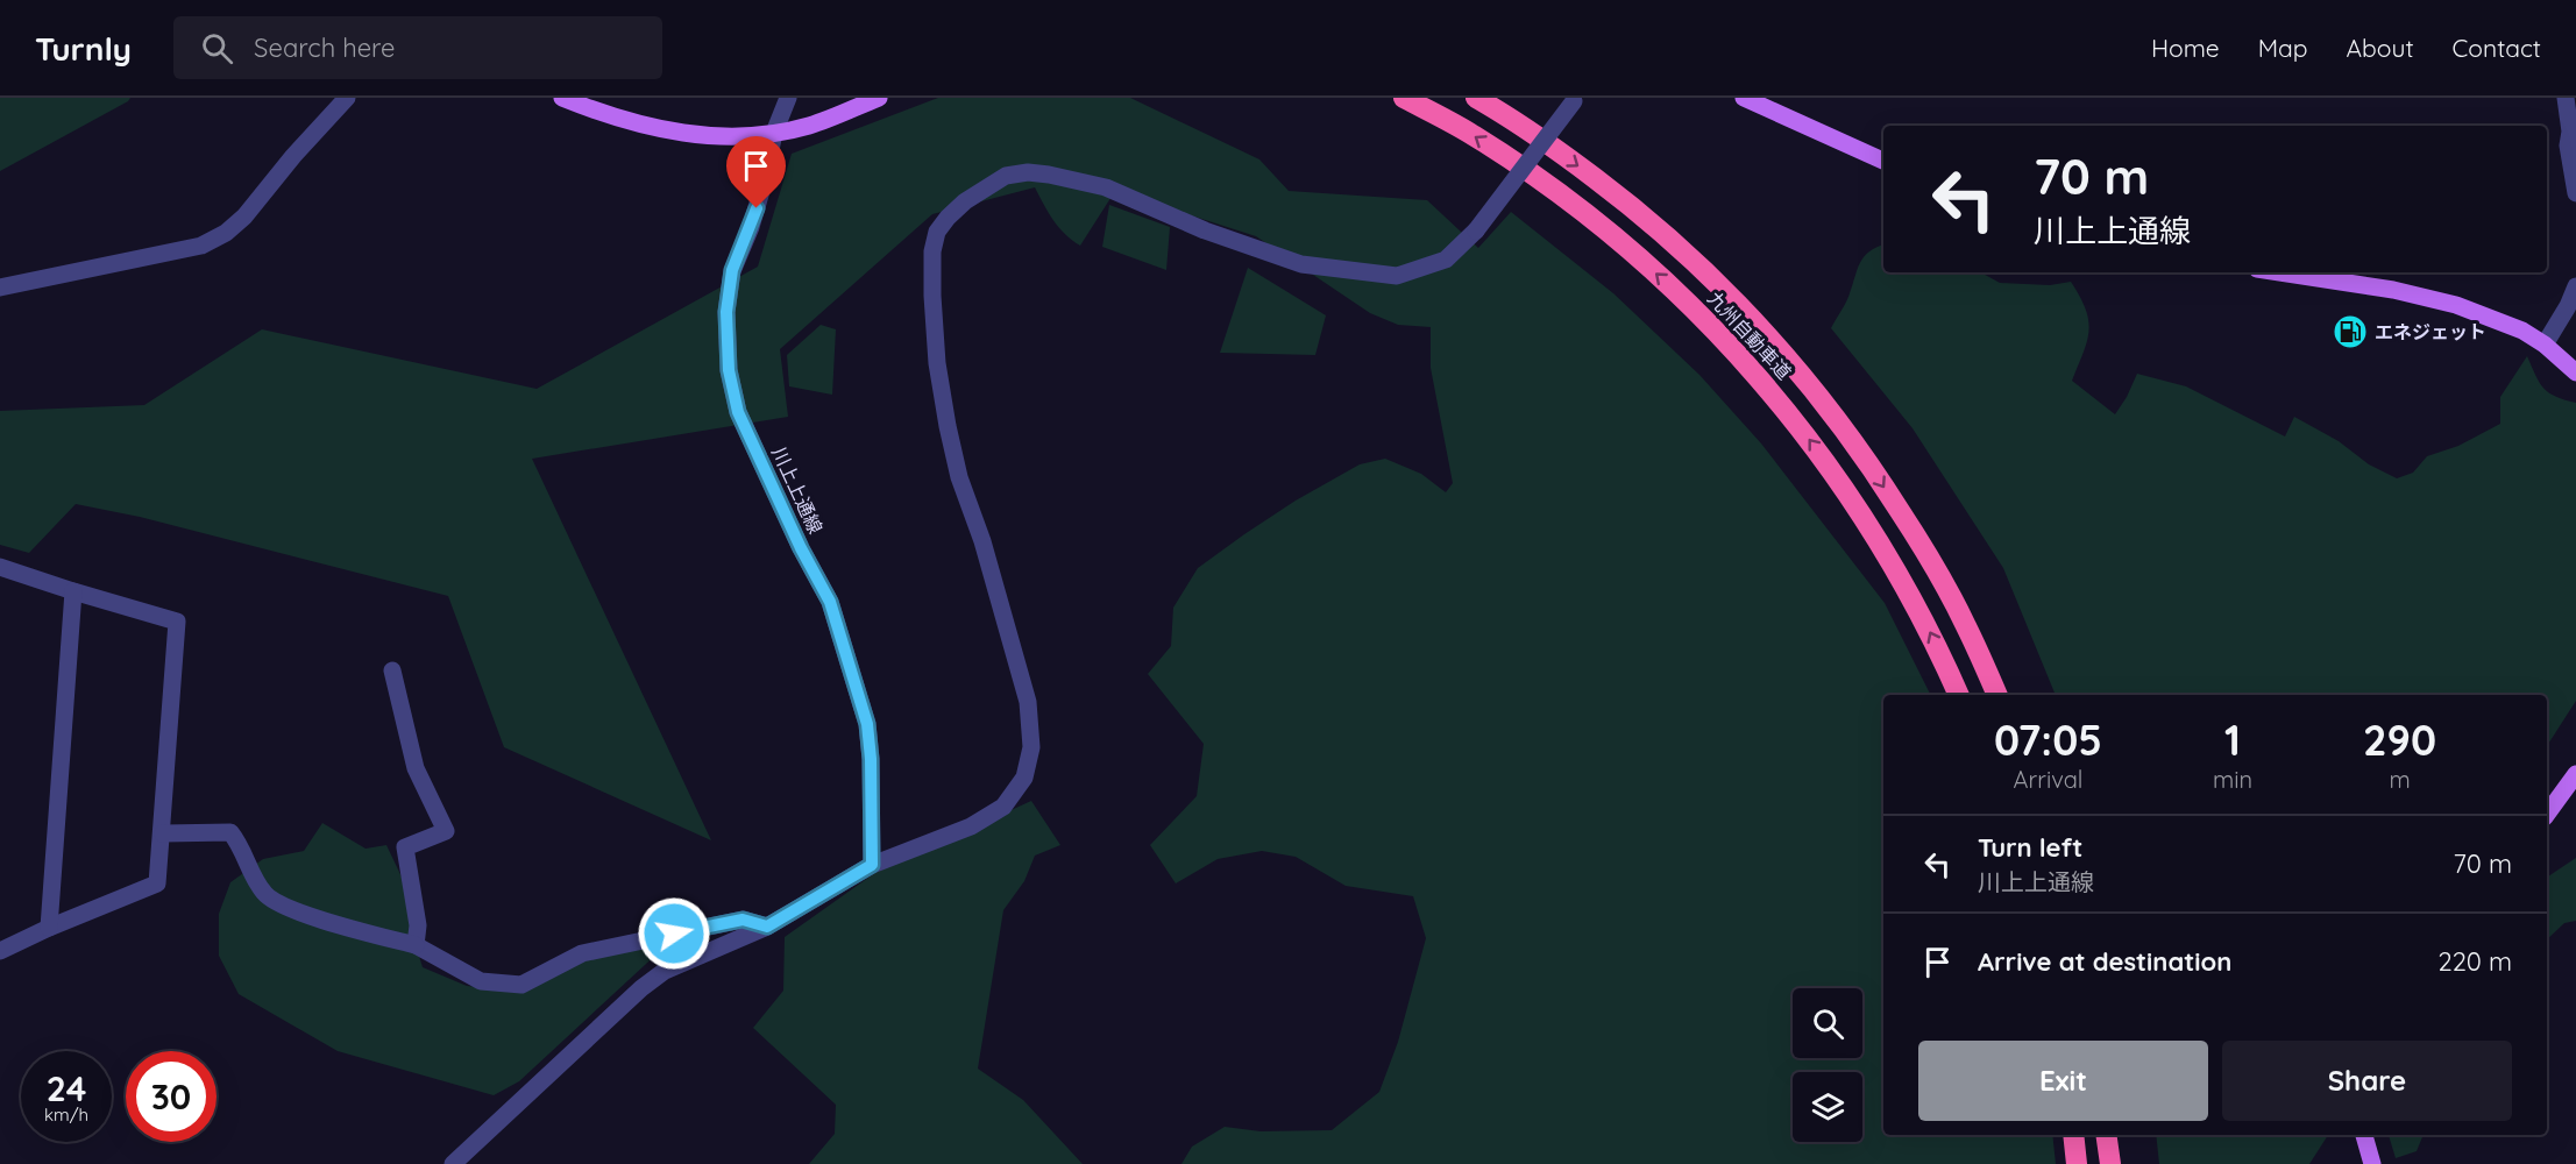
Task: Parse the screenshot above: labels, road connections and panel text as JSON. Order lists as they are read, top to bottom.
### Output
{
  "streets": {
    "highway": ["九州自動車道"],
    "street": ["川上上通線"]
  },
  "places": {
    "fuel station": ["エネジェット"]
  },
  "page": {
    "header": "Turnly",
    "search": "Search here",
    "nav": [
      "Home",
      "Map",
      "About",
      "Contact"
    ],
    "turn": ["70 m", "川上上通線"],
    "eta": [
      "07:05",
      "Arrival",
      "1",
      "min",
      "290",
      "m"
    ],
    "list": [
      {
        "name": "Turn left",
        "note": "川上上通線",
        "value": "70 m"
      },
      {
        "name": "Arrive at destination",
        "value": "220 m"
      }
    ],
    "buttons": ["Exit", "Share"],
    "speed": "24 km/h",
    "limit": "30"
  }
}
